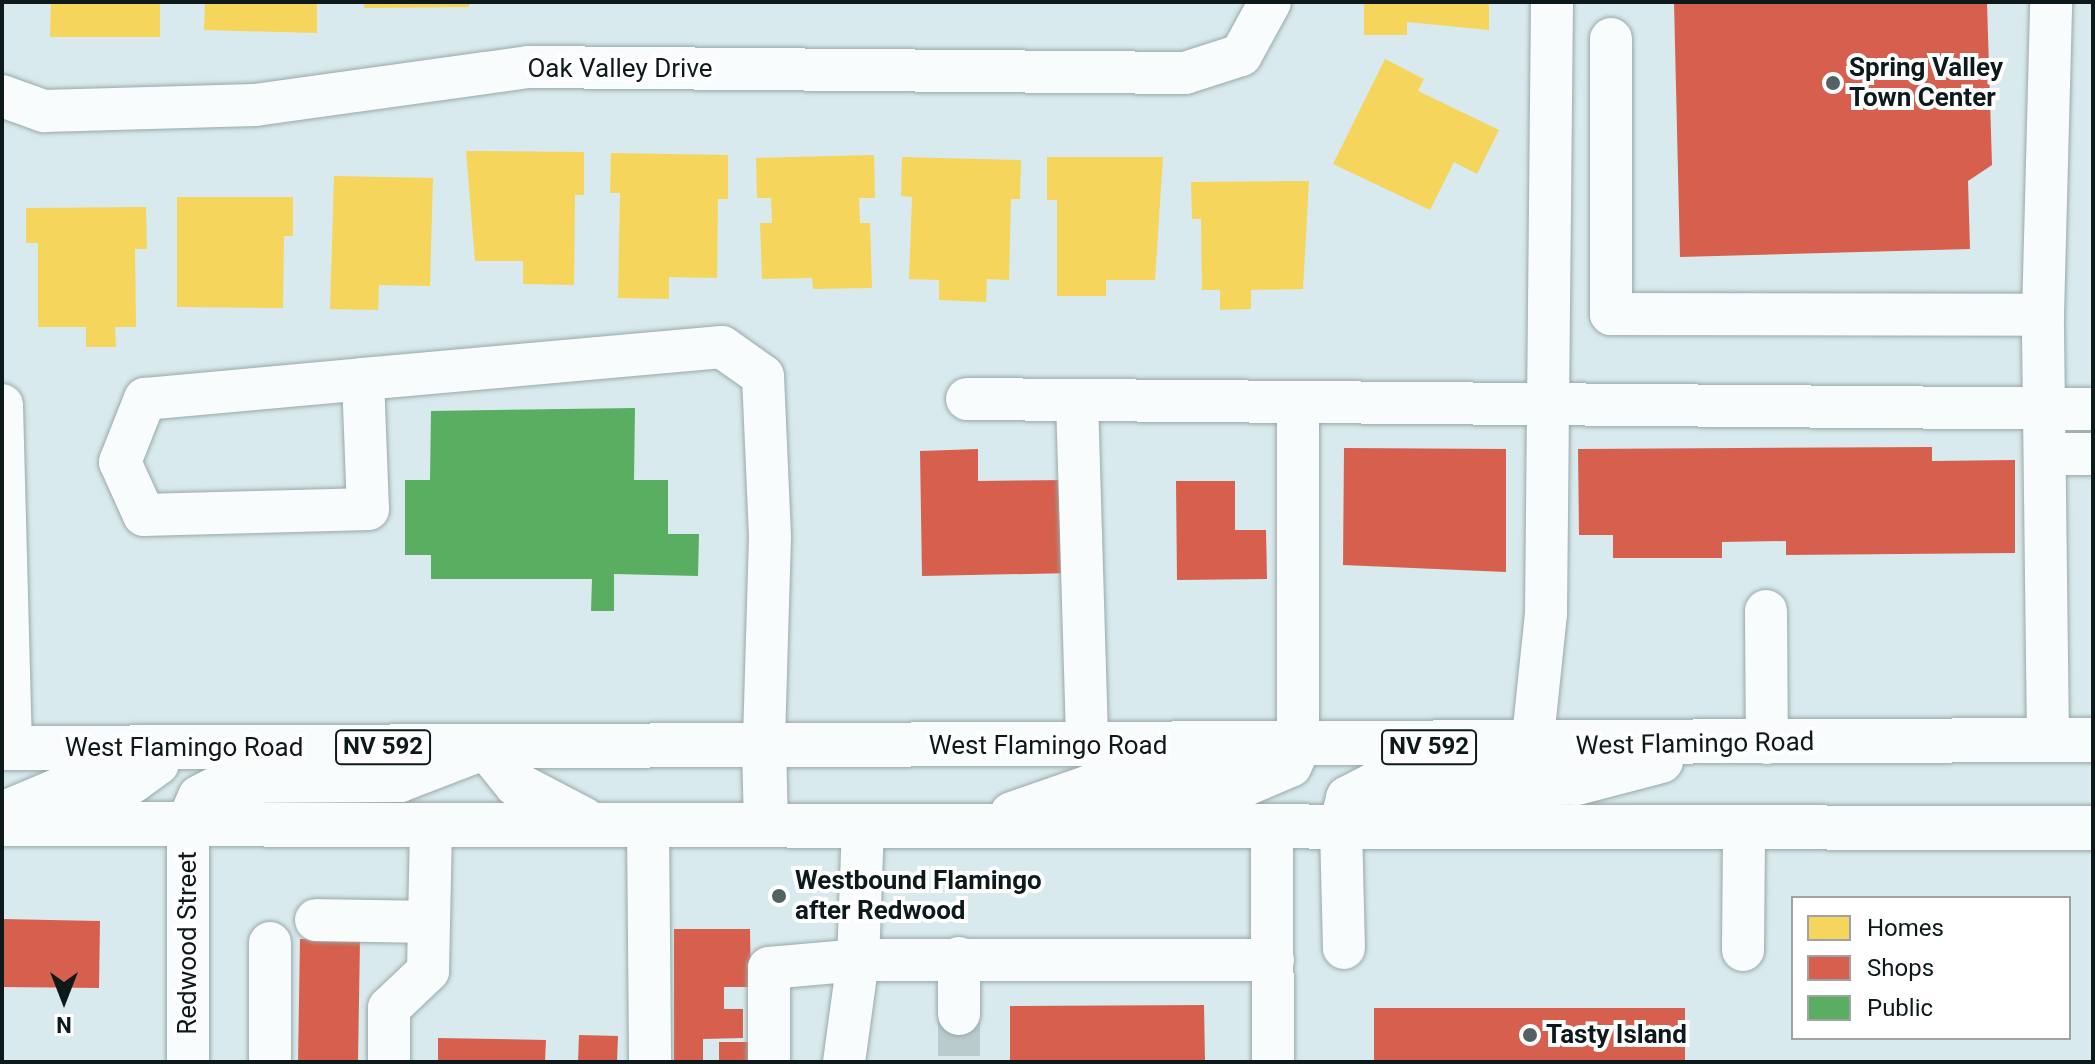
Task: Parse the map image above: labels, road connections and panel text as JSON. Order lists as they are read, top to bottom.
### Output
{
  "streets": {
    "main road": ["West Flamingo Road", "NV 592"],
    "street": ["Oak Valley Drive", "Redwood Street"]
  },
  "places": ["Spring Valley Town Center", "Westbound Flamingo after Redwood", "Tasty Island"],
  "legend": ["Homes", "Shops", "Public"],
  "north": "bottom"
}
